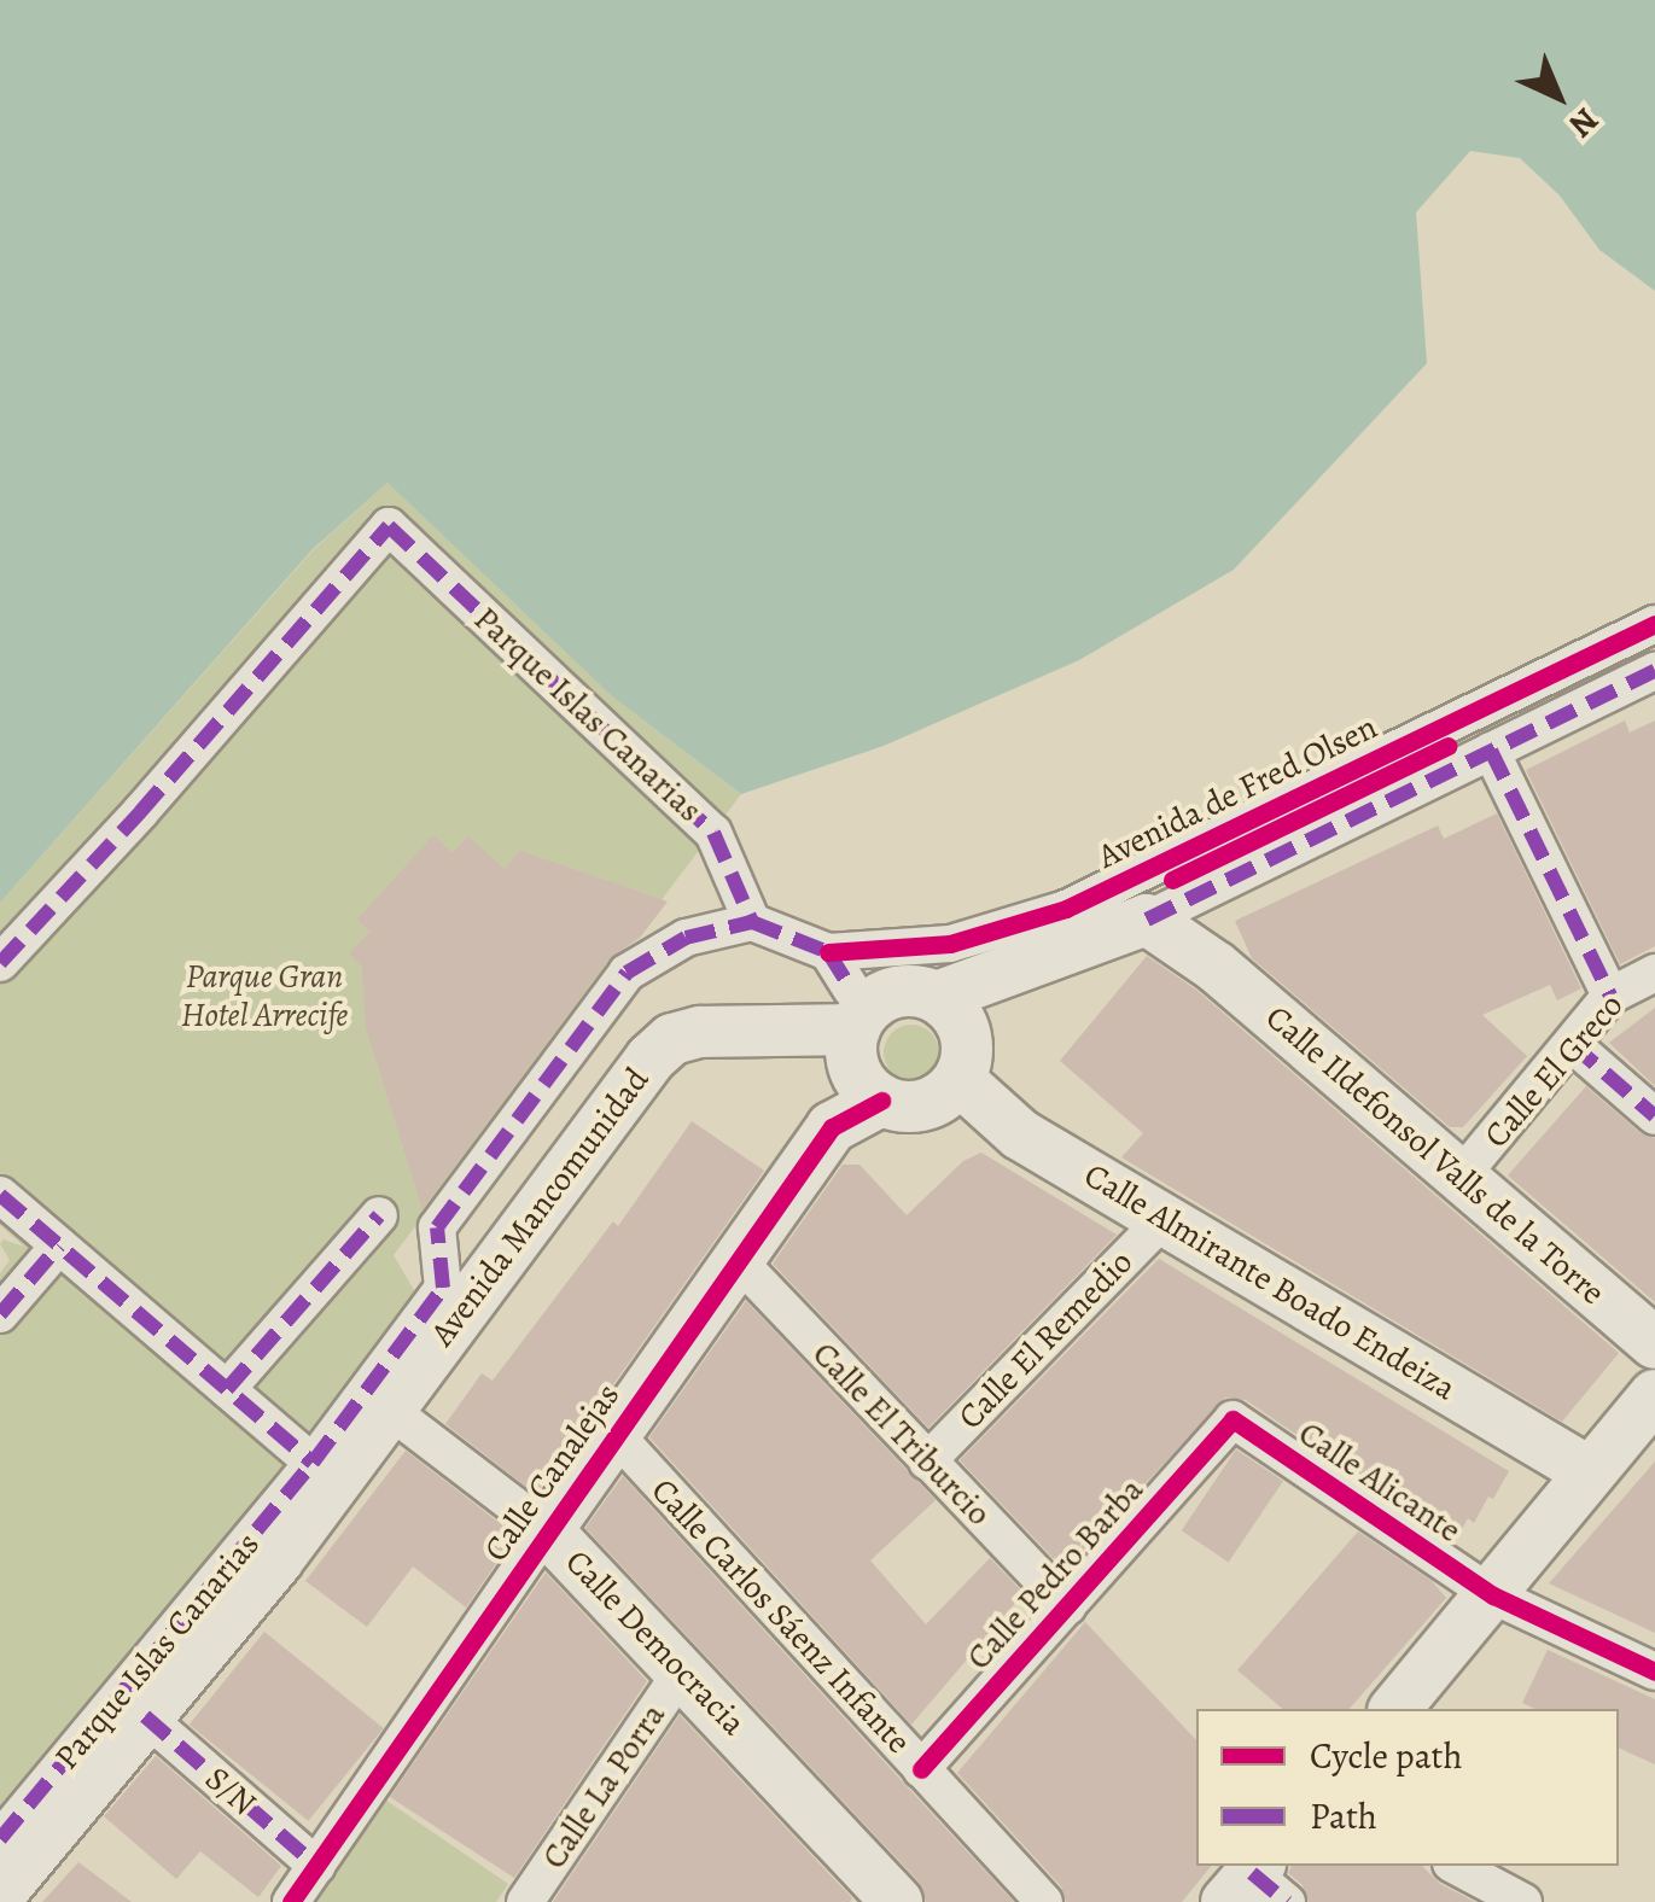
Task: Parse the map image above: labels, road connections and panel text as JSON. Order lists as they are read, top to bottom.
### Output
{
  "streets": {
    "main road": [
      "Calle Ildefonsol Valls de la Torre",
      "Avenida Mancomunidad",
      "Calle Almirante Boado Endeiza",
      "Calle Canalejas",
      "Calle Democracia"
    ],
    "street": [
      "Parque Islas Canarias",
      "Avenida de Fred Olsen",
      "Calle El Greco",
      "Calle El Remedio",
      "Calle El Triburcio",
      "Calle Alicante",
      "Calle Pedro Barba",
      "Calle Carlos Sáenz Infante",
      "Calle La Porra",
      "S/N"
    ]
  },
  "crossings": [
    ["Calle El Greco", "Calle Ildefonsol Valls de la Torre"],
    ["Avenida Mancomunidad", "Calle Almirante Boado Endeiza"],
    ["Avenida Mancomunidad", "Calle Canalejas"],
    ["Avenida Mancomunidad", "Calle Democracia"],
    ["Avenida Mancomunidad", "S/N"],
    ["Calle Almirante Boado Endeiza", "Calle El Remedio"],
    ["Calle Almirante Boado Endeiza", "Calle Canalejas"],
    ["Calle El Remedio", "Calle El Triburcio"],
    ["Calle El Triburcio", "Calle Canalejas"],
    ["Calle El Triburcio", "Calle Pedro Barba"],
    ["Calle Canalejas", "Calle Carlos Sáenz Infante"],
    ["Calle Canalejas", "Calle Democracia"],
    ["Calle Canalejas", "S/N"],
    ["Calle Alicante", "Calle Pedro Barba"],
    ["Calle Pedro Barba", "Calle Carlos Sáenz Infante"],
    ["Calle Democracia", "Calle La Porra"]
  ],
  "parks": ["Parque Gran Hotel Arrecife"],
  "legend": ["Cycle path", "Path"],
  "north": "bottom right"
}
